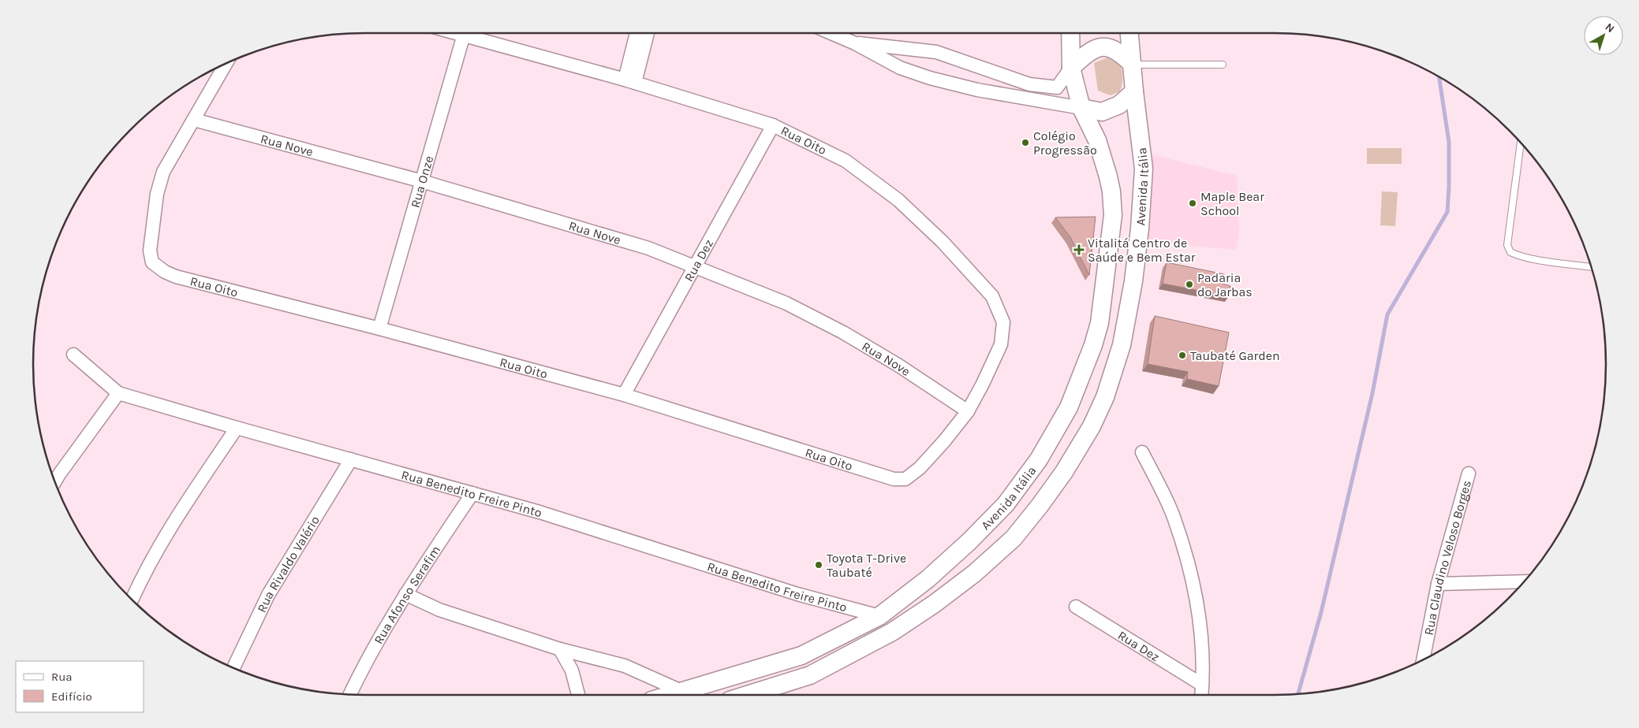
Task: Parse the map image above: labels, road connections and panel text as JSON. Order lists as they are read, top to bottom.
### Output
{
  "streets": {
    "main road": ["Avenida Itália"],
    "street": [
      "Rua Oito",
      "Rua Nove",
      "Rua Onze",
      "Rua Dez",
      "Rua Benedito Freire Pinto",
      "Rua Claudino Veloso Borges",
      "Rua Rivaldo Valério",
      "Rua Afonso Serafim"
    ]
  },
  "crossings": [
    ["Rua Oito", "Rua Nove"],
    ["Rua Oito", "Rua Onze"],
    ["Rua Oito", "Rua Dez"],
    ["Rua Nove", "Rua Onze"],
    ["Rua Nove", "Rua Dez"],
    ["Avenida Itália", "Rua Benedito Freire Pinto"],
    ["Rua Benedito Freire Pinto", "Rua Rivaldo Valério"],
    ["Rua Benedito Freire Pinto", "Rua Afonso Serafim"]
  ],
  "places": {
    "other": [
      "Colégio Progressão",
      "Maple Bear School",
      "Padaria do Jarbas",
      "Taubaté Garden",
      "Toyota T-Drive Taubaté"
    ],
    "health": ["Vitalitá Centro de Saúde e Bem Estar"]
  },
  "legend": ["Rua", "Edifício"],
  "north": "top right"
}
